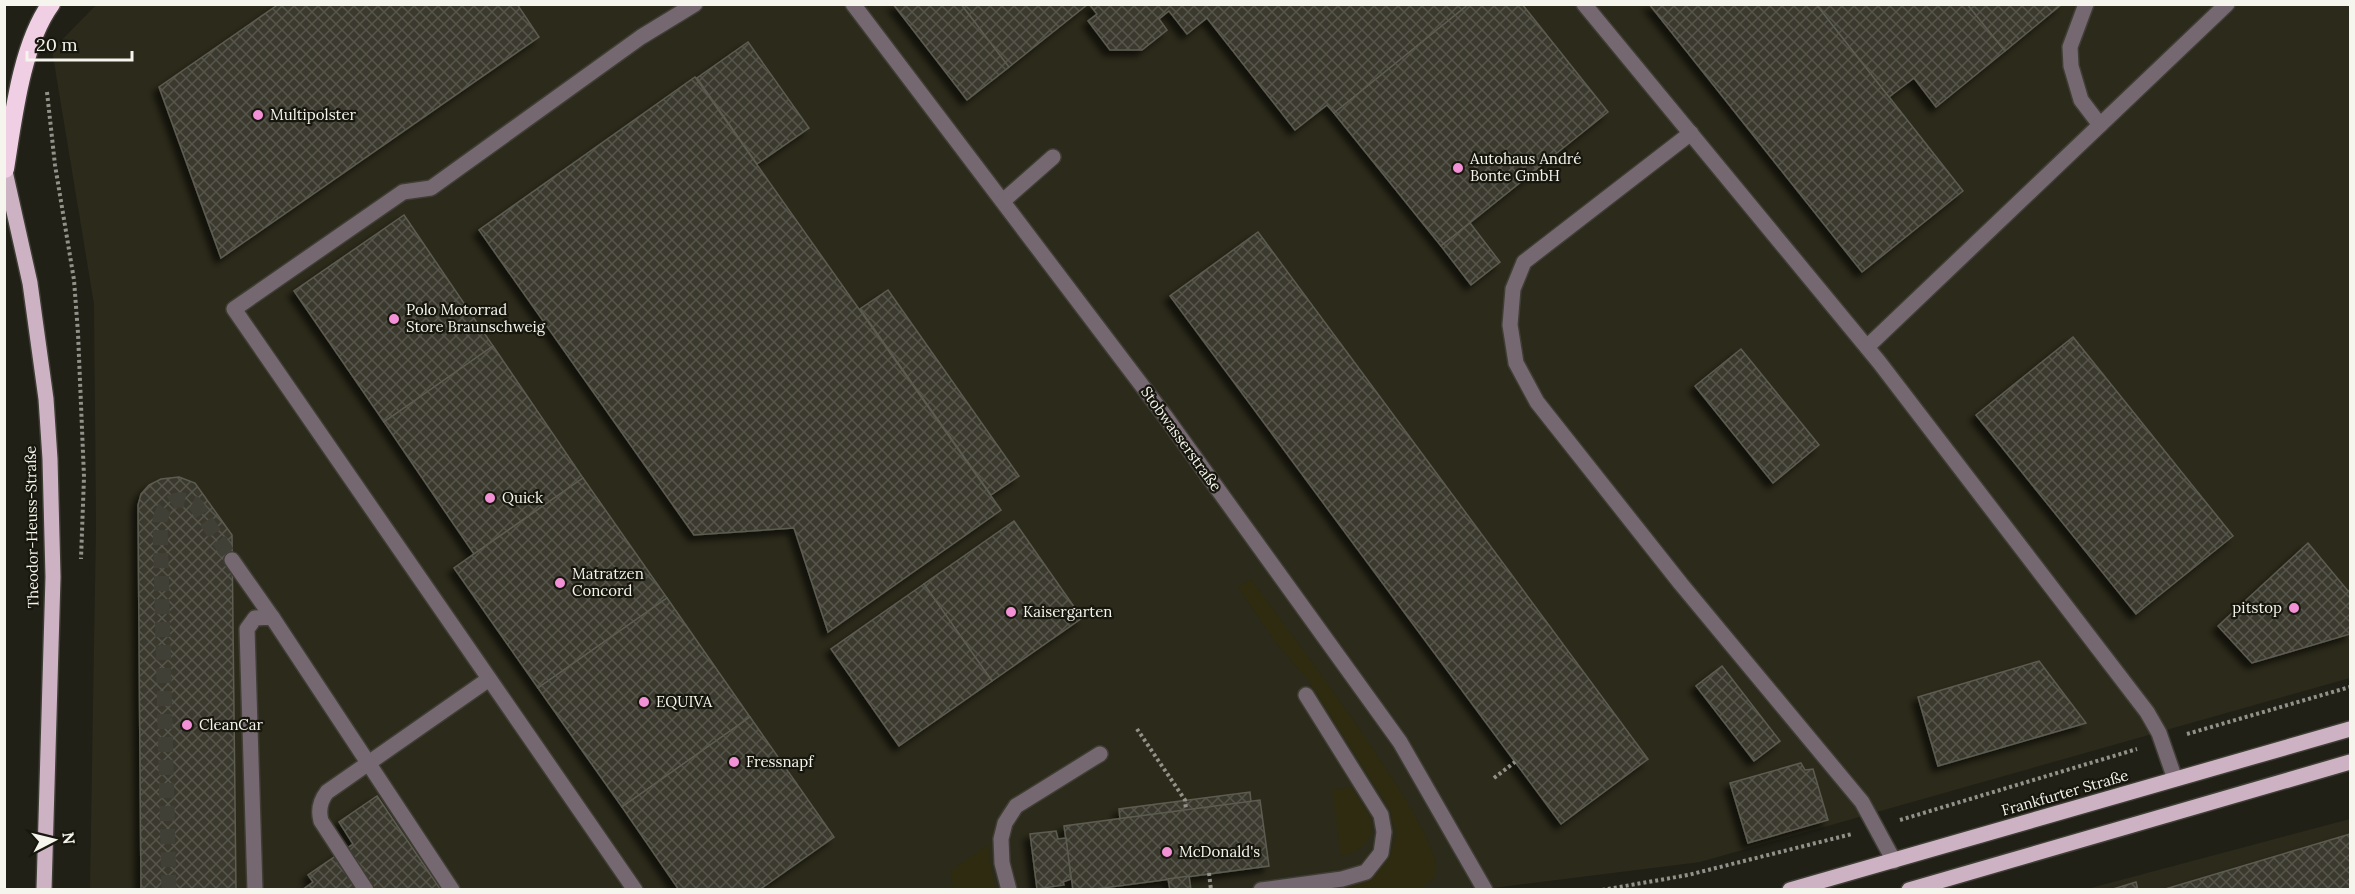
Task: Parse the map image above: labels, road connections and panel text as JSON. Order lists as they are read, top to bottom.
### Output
{
  "streets": {
    "main road": ["Theodor-Heuss-Straße", "Frankfurter Straße"],
    "street": ["Stobwasserstraße"]
  },
  "places": [
    "Multipolster",
    "Autohaus André Bonte GmbH",
    "Polo Motorrad Store Braunschweig",
    "Quick",
    "Matratzen Concord",
    "pitstop",
    "Kaisergarten",
    "EQUIVA",
    "CleanCar",
    "Fressnapf",
    "McDonald's"
  ],
  "scale_bar": "20 m",
  "north": "right"
}
